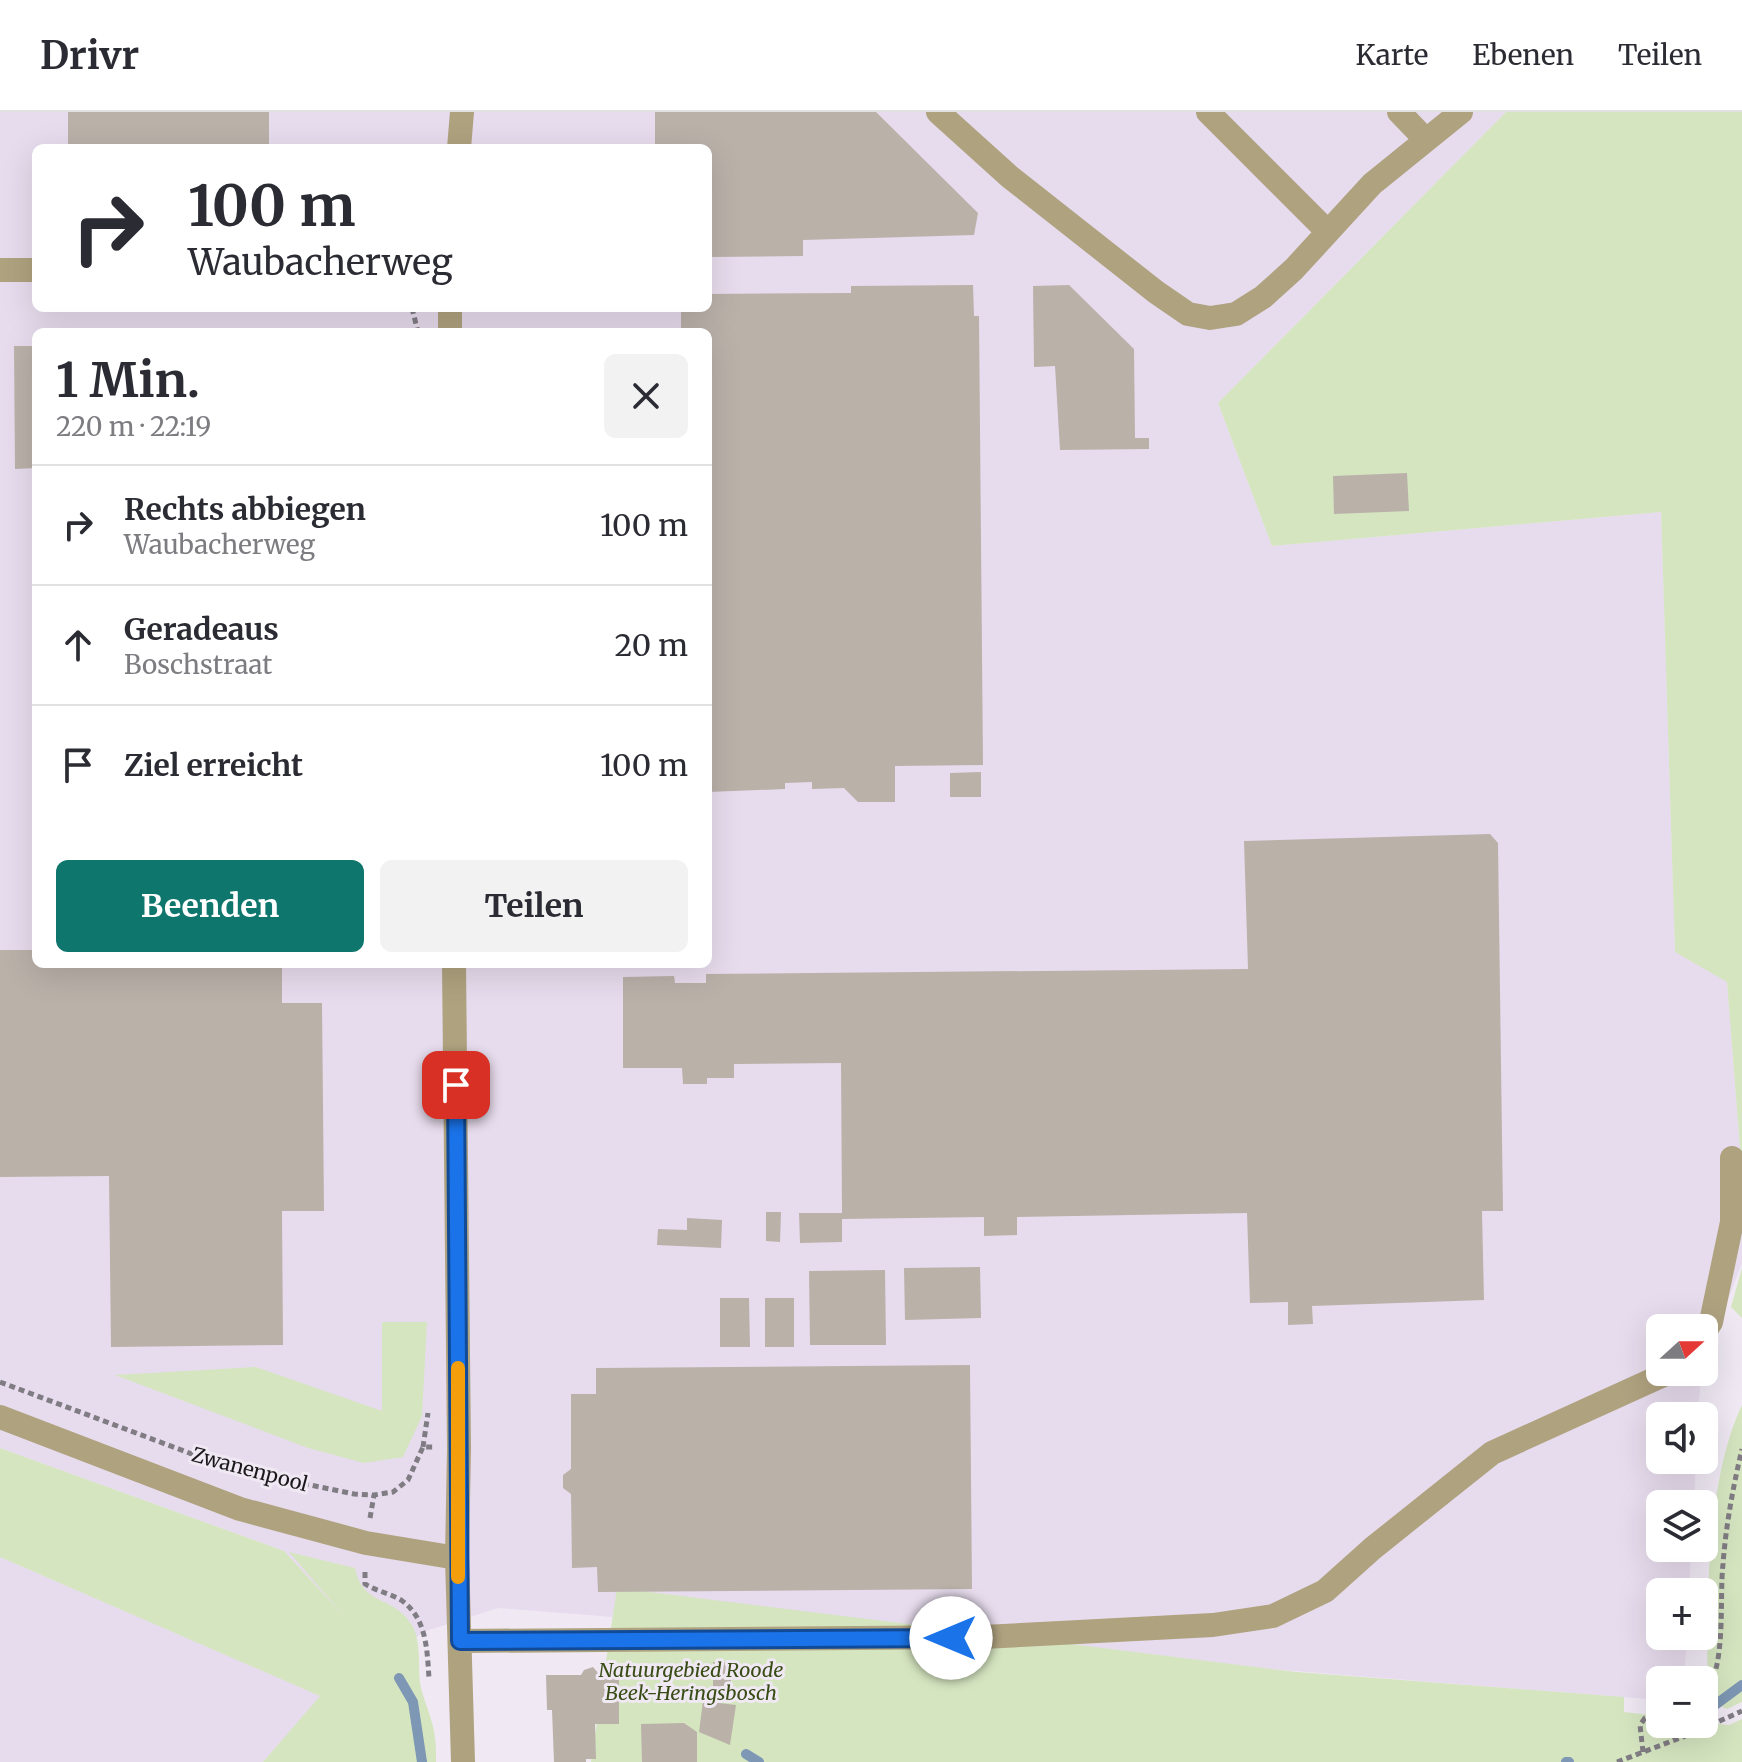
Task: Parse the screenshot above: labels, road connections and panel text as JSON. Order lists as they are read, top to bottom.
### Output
{
  "streets": {
    "street": ["Zwanenpool"]
  },
  "parks": ["Natuurgebied Roode Beek-Heringsbosch"],
  "north": "right",
  "page": {
    "header": "Drivr",
    "nav": ["Karte", "Ebenen", "Teilen"],
    "turn": ["100 m", "Waubacherweg"],
    "heading": ["1 Min.", "220 m · 22:19"],
    "list": [
      {
        "name": "Rechts abbiegen",
        "note": "Waubacherweg",
        "value": "100 m"
      },
      {
        "name": "Geradeaus",
        "note": "Boschstraat",
        "value": "20 m"
      },
      {
        "name": "Ziel erreicht",
        "value": "100 m"
      }
    ],
    "buttons": ["Beenden", "Teilen"],
    "map_buttons": ["+", "−"]
  }
}
